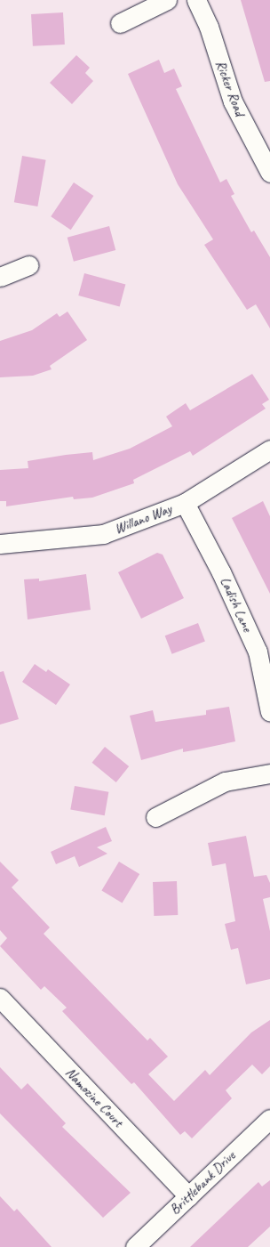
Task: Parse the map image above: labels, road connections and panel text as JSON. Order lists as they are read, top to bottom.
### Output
{
  "streets": {
    "street": [
      "Ricker Road",
      "Willano Way",
      "Ladish Lane",
      "Namozine Court",
      "Brittlebank Drive"
    ]
  },
  "crossings": [
    ["Willano Way", "Ladish Lane"],
    ["Namozine Court", "Brittlebank Drive"]
  ]
}
